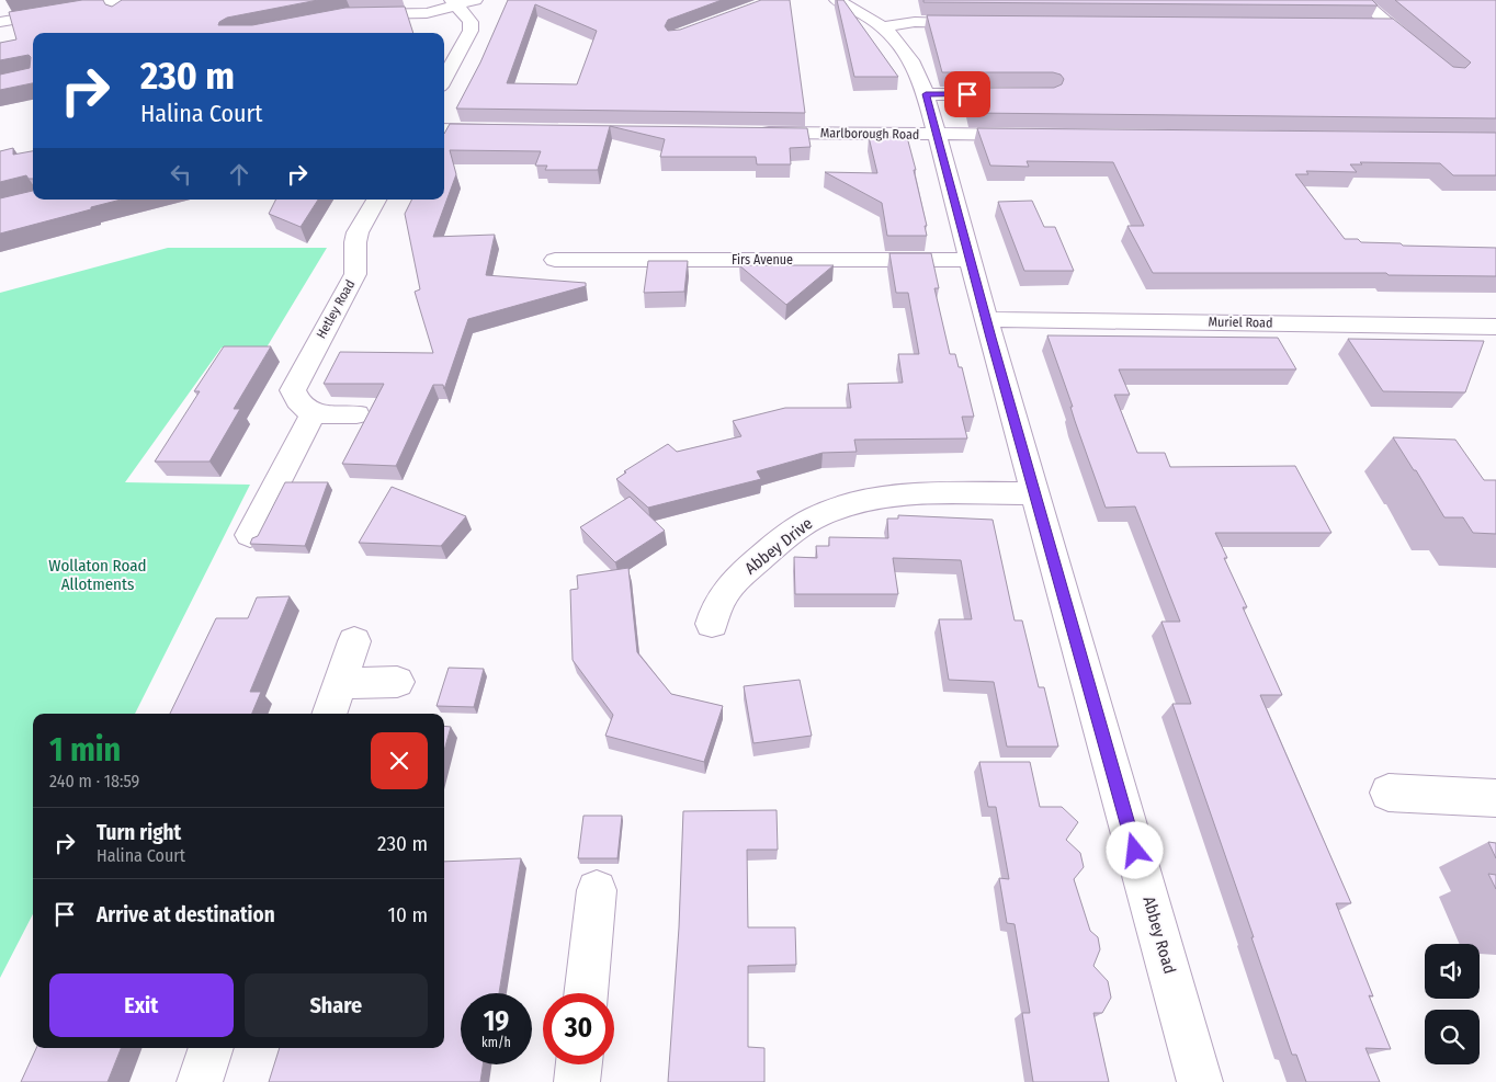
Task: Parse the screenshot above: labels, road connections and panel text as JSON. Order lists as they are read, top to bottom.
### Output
{
  "streets": {
    "street": [
      "Marlborough Road",
      "Firs Avenue",
      "Hetley Road",
      "Muriel Road",
      "Abbey Drive",
      "Abbey Road"
    ]
  },
  "crossings": [
    ["Marlborough Road", "Abbey Road"],
    ["Firs Avenue", "Abbey Road"],
    ["Muriel Road", "Abbey Road"],
    ["Abbey Drive", "Abbey Road"]
  ],
  "parks": ["Wollaton Road Allotments"],
  "page": {
    "turn": ["230 m", "Halina Court"],
    "heading": ["1 min", "240 m · 18:59"],
    "list": [
      {
        "name": "Turn right",
        "note": "Halina Court",
        "value": "230 m"
      },
      {
        "name": "Arrive at destination",
        "value": "10 m"
      }
    ],
    "buttons": ["Exit", "Share"],
    "speed": "19 km/h",
    "limit": "30"
  }
}
